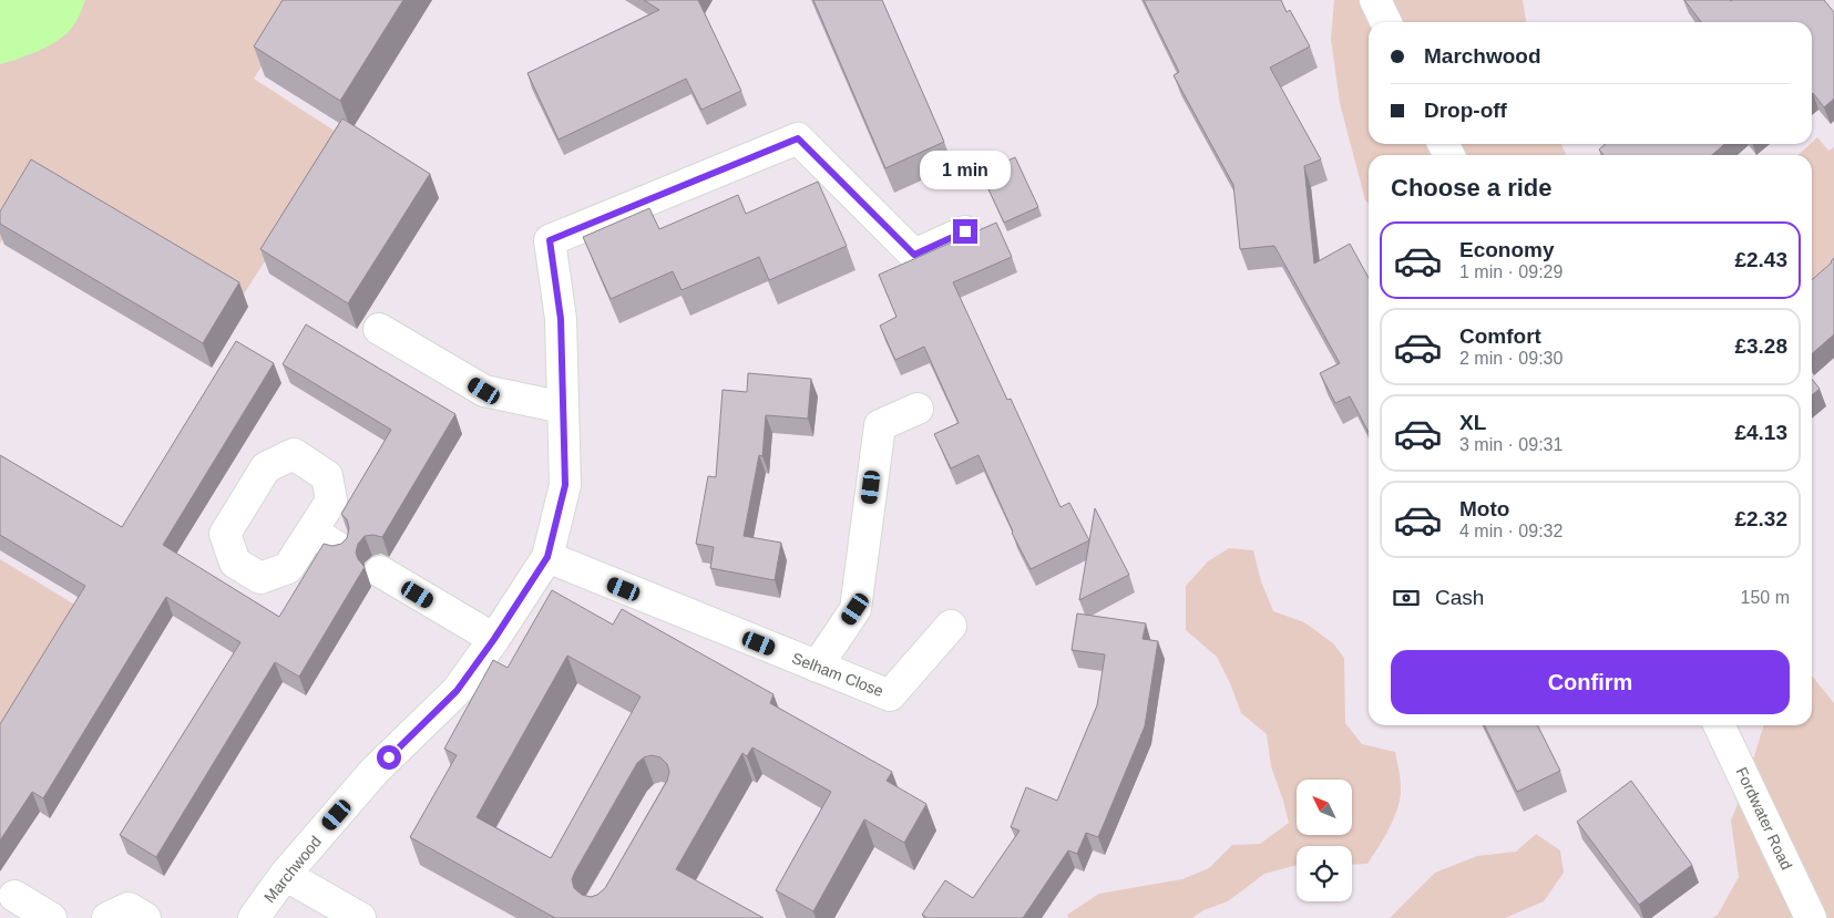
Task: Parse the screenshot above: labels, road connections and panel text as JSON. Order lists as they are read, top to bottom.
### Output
{
  "streets": {
    "street": ["Selham Close", "Fordwater Road", "Marchwood"]
  },
  "crossings": [
    ["Selham Close", "Marchwood"]
  ],
  "north": "top left",
  "page": {
    "banner": ["Marchwood", "Drop-off"],
    "bubble": "1 min",
    "heading": "Choose a ride",
    "list": [
      {
        "name": "Economy",
        "note": "1 min · 09:29",
        "value": "£2.43"
      },
      {
        "name": "Comfort",
        "note": "2 min · 09:30",
        "value": "£3.28"
      },
      {
        "name": "XL",
        "note": "3 min · 09:31",
        "value": "£4.13"
      },
      {
        "name": "Moto",
        "note": "4 min · 09:32",
        "value": "£2.32"
      }
    ],
    "pay": ["Cash", "150 m"],
    "buttons": "Confirm"
  }
}
